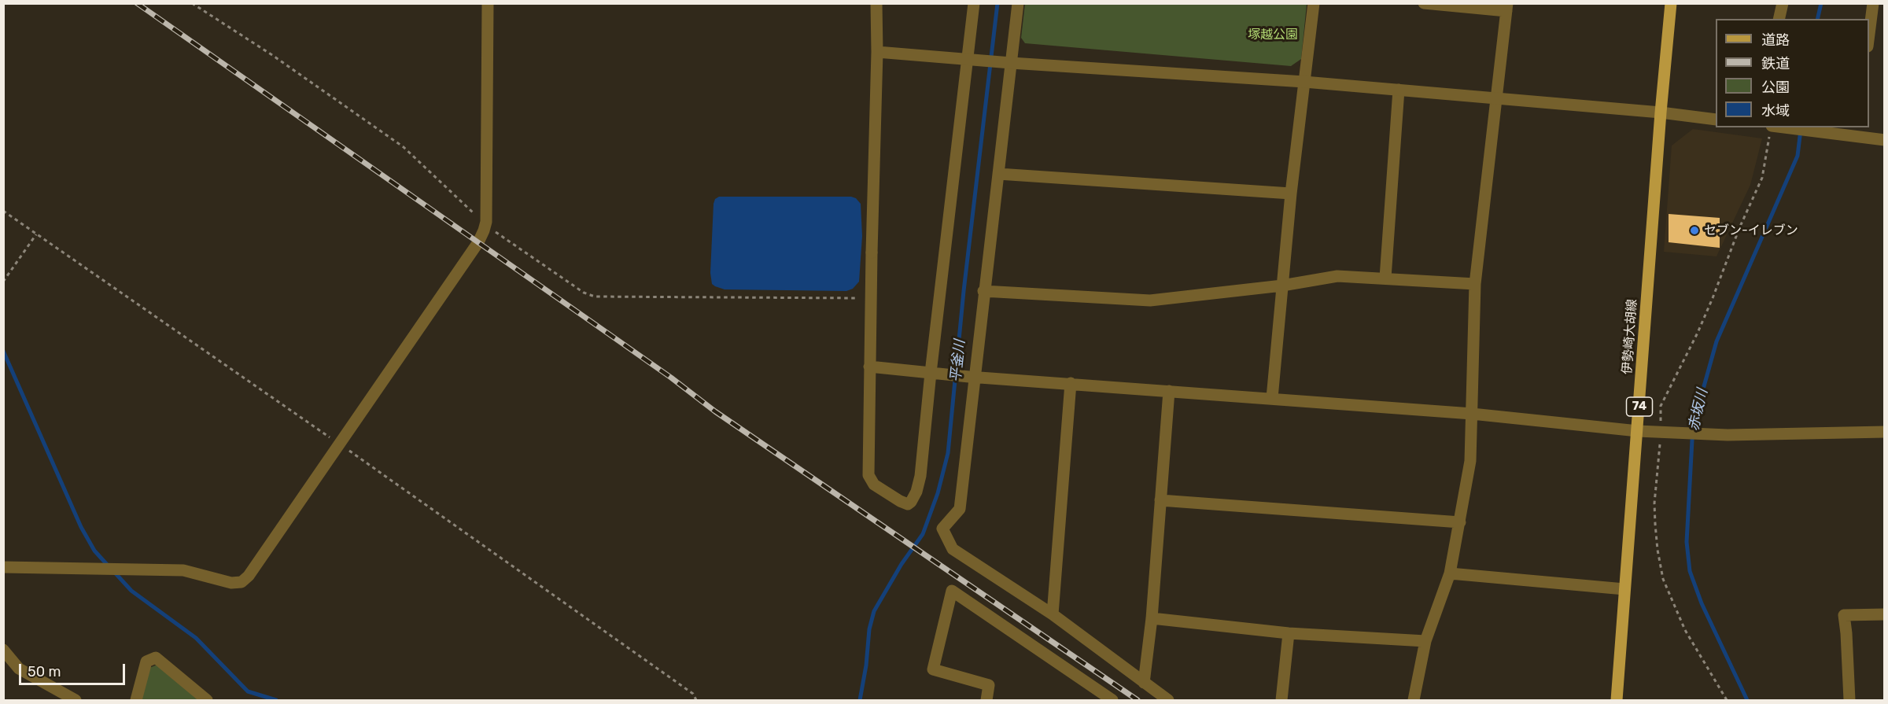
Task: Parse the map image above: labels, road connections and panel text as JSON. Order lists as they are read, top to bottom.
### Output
{
  "streets": {
    "main road": ["伊勢崎大胡線", "74"]
  },
  "water": ["平釜川", "赤坂川"],
  "parks": ["塚越公園"],
  "places": ["セブン-イレブン"],
  "legend": [
    "道路",
    "鉄道",
    "公園",
    "水域"
  ],
  "scale_bar": "50 m"
}
